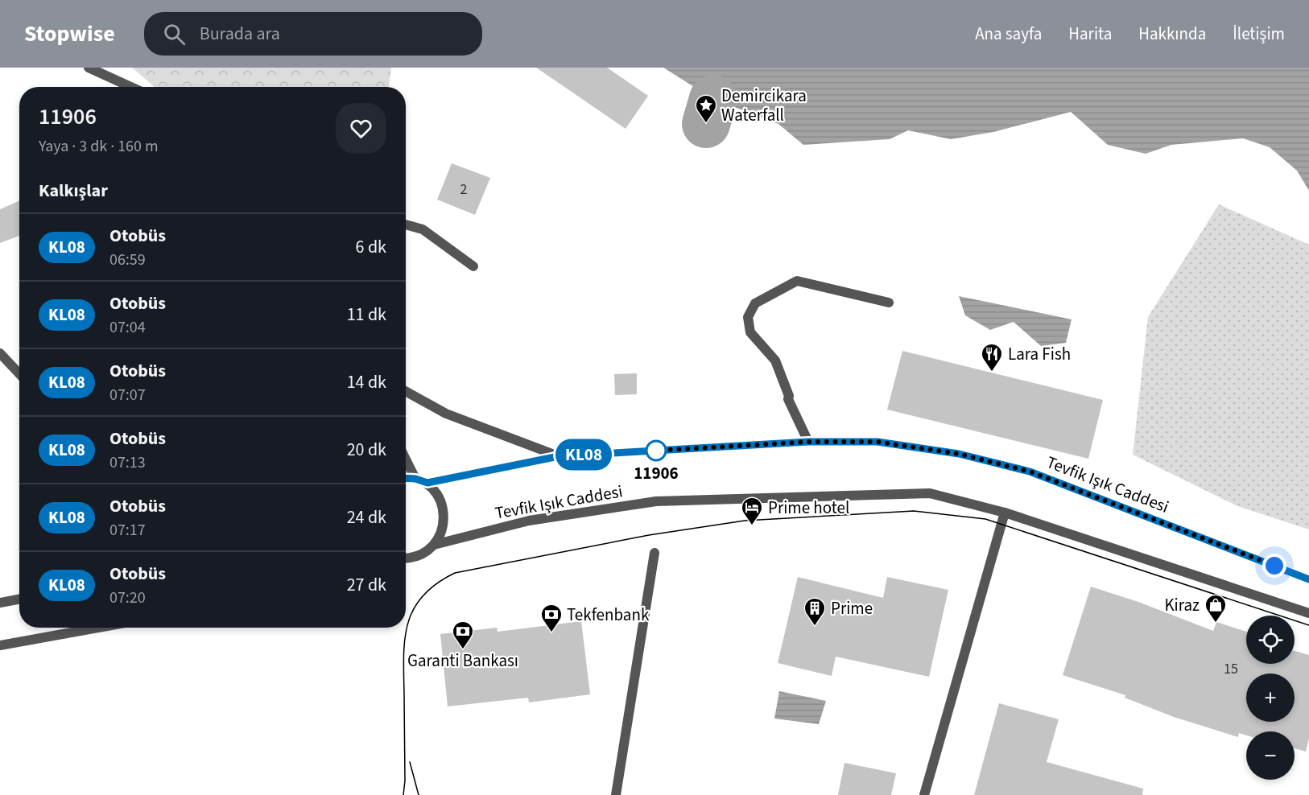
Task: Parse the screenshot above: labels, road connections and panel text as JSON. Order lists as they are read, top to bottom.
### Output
{
  "streets": {
    "street": ["Tevfik Işık Caddesi"]
  },
  "places": {
    "place": ["Demircikara Waterfall"],
    "restaurant": ["Lara Fish"],
    "other": ["11906"],
    "hotel": ["Prime hotel"],
    "shop": ["Kiraz"],
    "building": ["Prime"],
    "bank": ["Tekfenbank", "Garanti Bankası"]
  },
  "lines": ["bus line KL08"],
  "house_numbers": ["2", "15"],
  "page": {
    "header": "Stopwise",
    "search": "Burada ara",
    "nav": [
      "Ana sayfa",
      "Harita",
      "Hakkında",
      "İletişim"
    ],
    "on_map": "KL08",
    "heading": [
      ["11906", "Yaya · 3 dk · 160 m"],
      "Kalkışlar"
    ],
    "list": [
      {
        "mark": "KL08",
        "name": "Otobüs",
        "note": "06:59",
        "value": "6 dk"
      },
      {
        "mark": "KL08",
        "name": "Otobüs",
        "note": "07:04",
        "value": "11 dk"
      },
      {
        "mark": "KL08",
        "name": "Otobüs",
        "note": "07:07",
        "value": "14 dk"
      },
      {
        "mark": "KL08",
        "name": "Otobüs",
        "note": "07:13",
        "value": "20 dk"
      },
      {
        "mark": "KL08",
        "name": "Otobüs",
        "note": "07:17",
        "value": "24 dk"
      },
      {
        "mark": "KL08",
        "name": "Otobüs",
        "note": "07:20",
        "value": "27 dk"
      }
    ],
    "map_buttons": ["+", "−"]
  }
}
